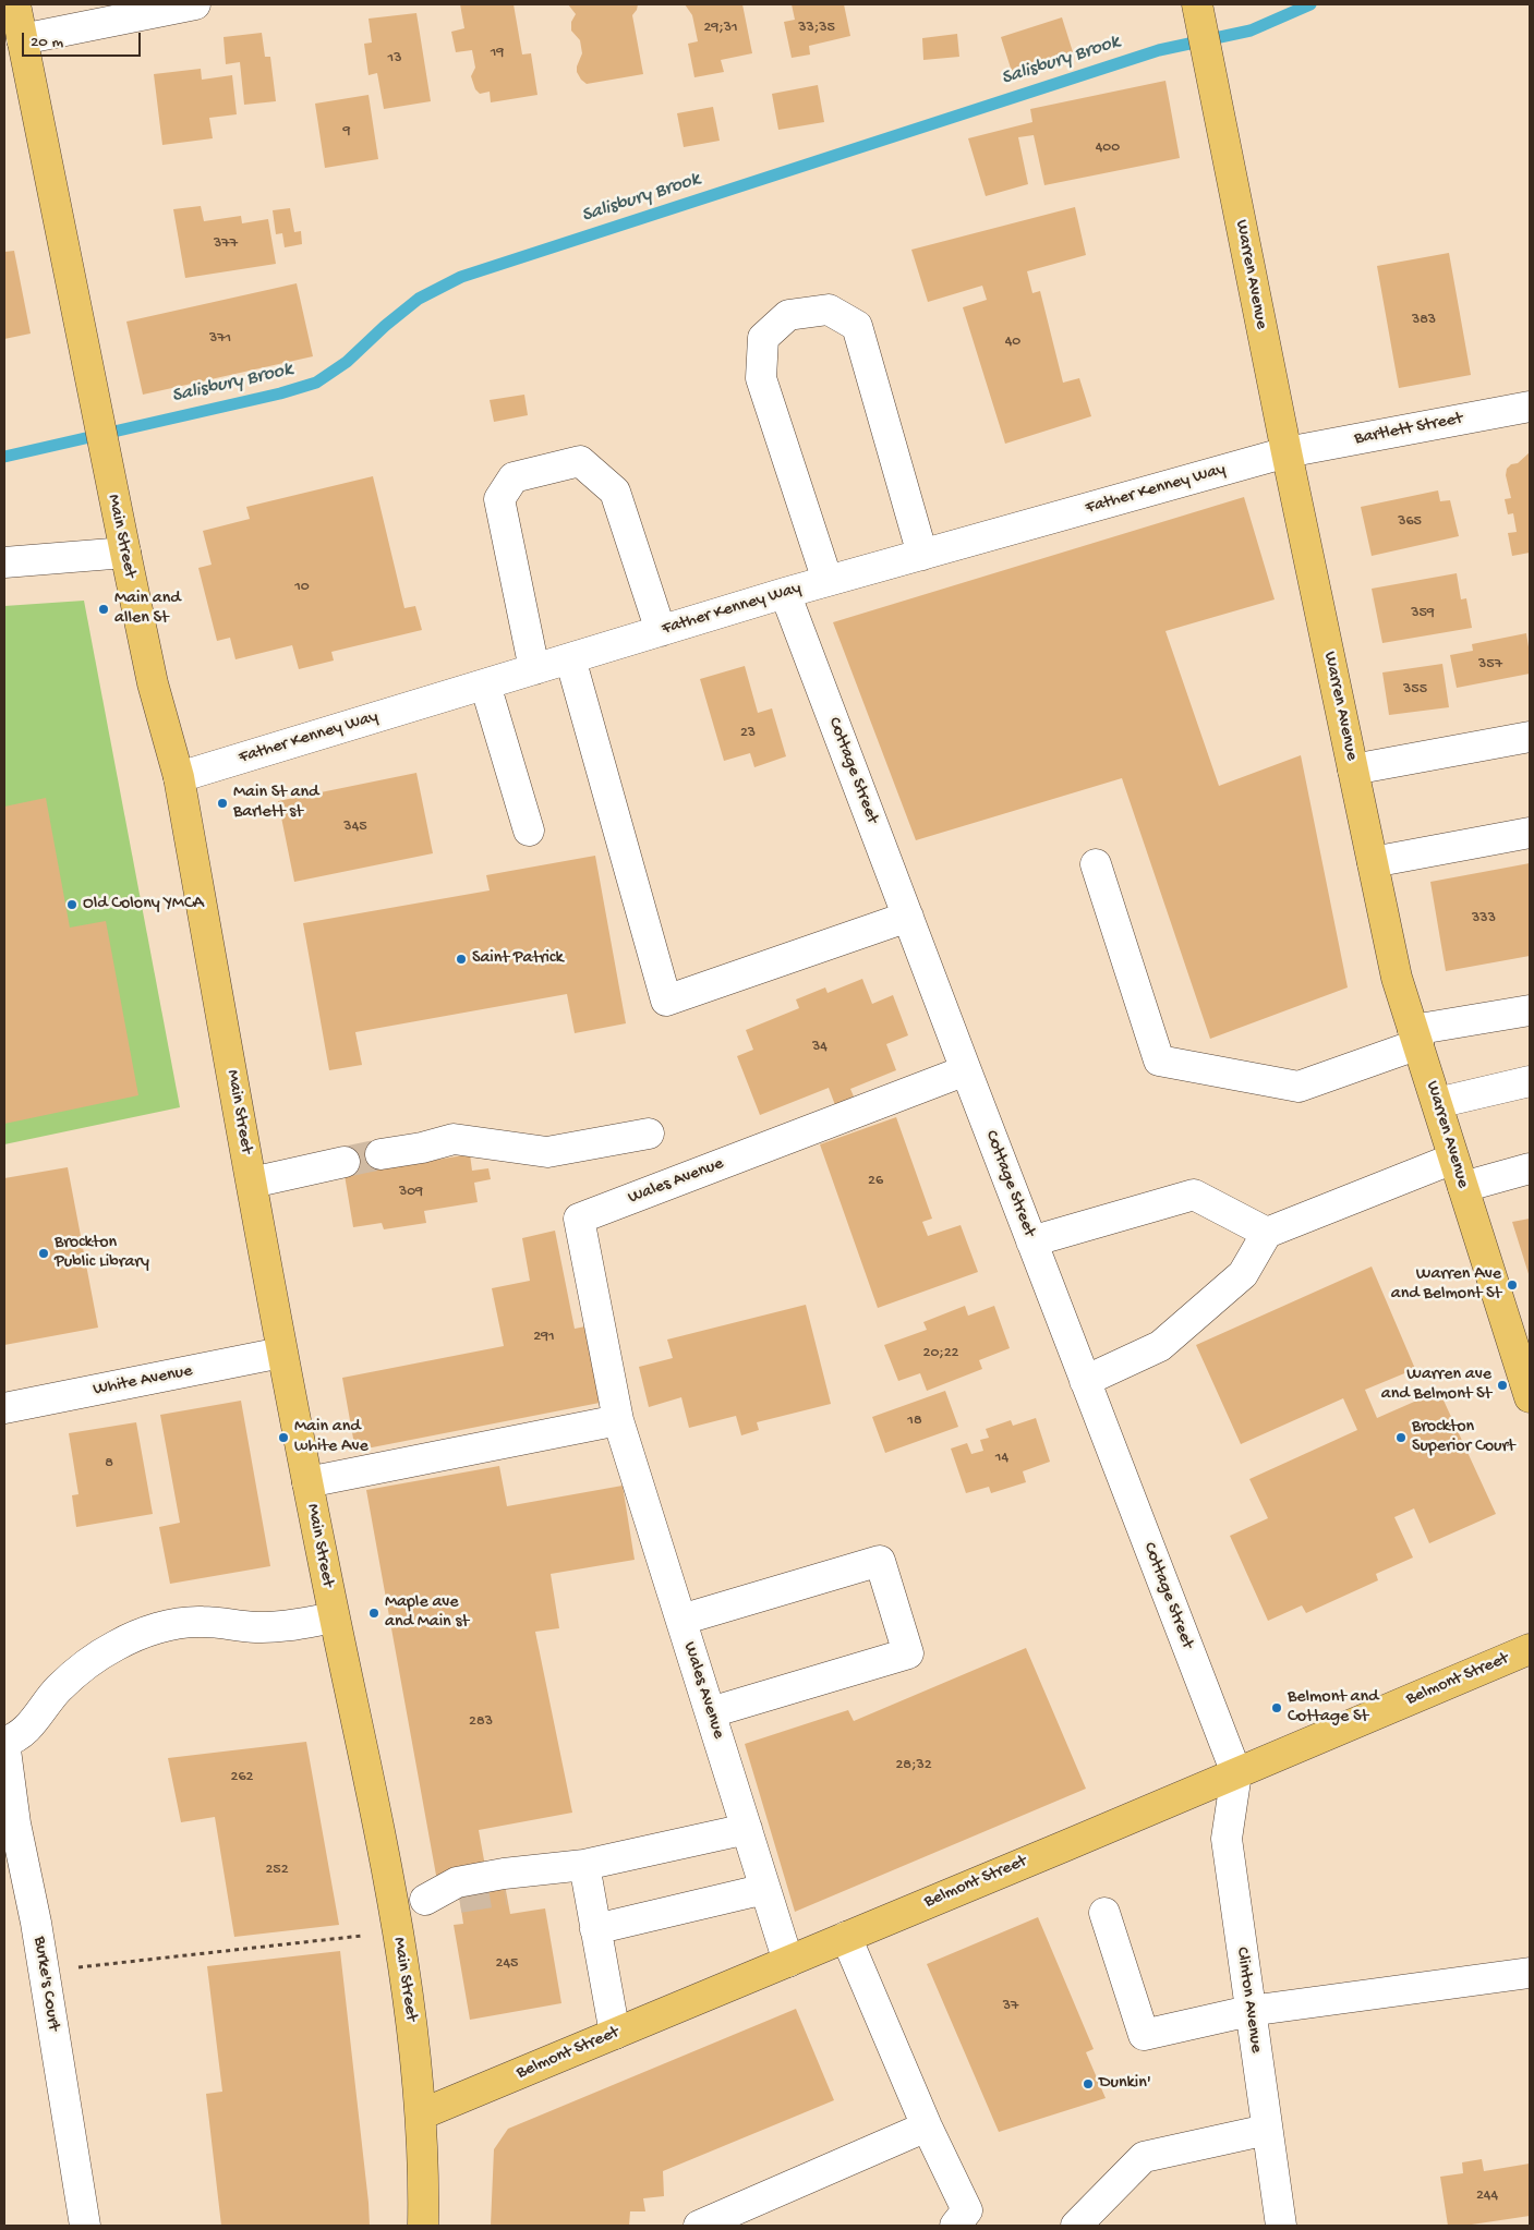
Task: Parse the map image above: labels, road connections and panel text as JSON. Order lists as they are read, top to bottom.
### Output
{
  "streets": {
    "main road": ["Warren Avenue", "Main Street", "Belmont Street"],
    "street": [
      "Bartlett Street",
      "Father Kenney Way",
      "Cottage Street",
      "Wales Avenue",
      "White Avenue",
      "Burke's Court",
      "Clinton Avenue"
    ]
  },
  "crossings": [
    ["Warren Avenue", "Bartlett Street"],
    ["Warren Avenue", "Father Kenney Way"],
    ["Bartlett Street", "Father Kenney Way"],
    ["Father Kenney Way", "Main Street"],
    ["Father Kenney Way", "Cottage Street"],
    ["Main Street", "White Avenue"],
    ["Main Street", "Belmont Street"],
    ["Cottage Street", "Wales Avenue"],
    ["Cottage Street", "Belmont Street"],
    ["Cottage Street", "Clinton Avenue"],
    ["Wales Avenue", "Belmont Street"],
    ["Belmont Street", "Clinton Avenue"]
  ],
  "water": ["Salisbury Brook"],
  "places": [
    "Main and allen St",
    "Main St and Barlett st",
    "Old Colony YMCA",
    "Saint Patrick",
    "Brockton Public Library",
    "Warren Ave and Belmont St",
    "Warren ave and Belmont St",
    "Main and white Ave",
    "Brockton Superior Court",
    "Maple ave and Main st",
    "Belmont and Cottage St",
    "Dunkin'"
  ],
  "house_numbers": [
    "29;31",
    "33;35",
    "19",
    "13",
    "9",
    "400",
    "377",
    "383",
    "371",
    "40",
    "365",
    "10",
    "359",
    "357",
    "355",
    "23",
    "345",
    "333",
    "34",
    "26",
    "309",
    "291",
    "20;22",
    "18",
    "14",
    "8",
    "283",
    "28;32",
    "262",
    "252",
    "245",
    "37",
    "244"
  ],
  "scale_bar": "20 m"
}
